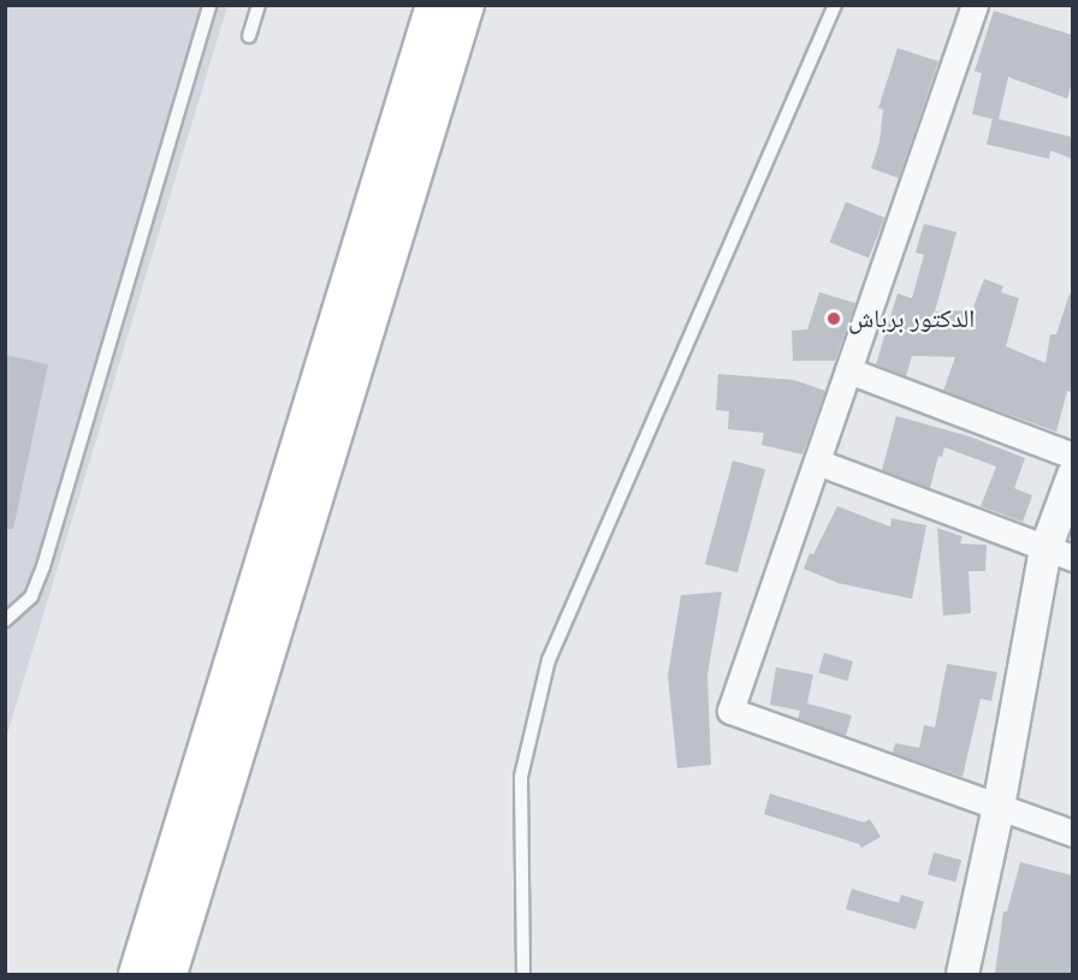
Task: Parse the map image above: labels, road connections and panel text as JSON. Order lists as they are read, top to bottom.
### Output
{
  "places": ["الدكتور برباش"]
}
